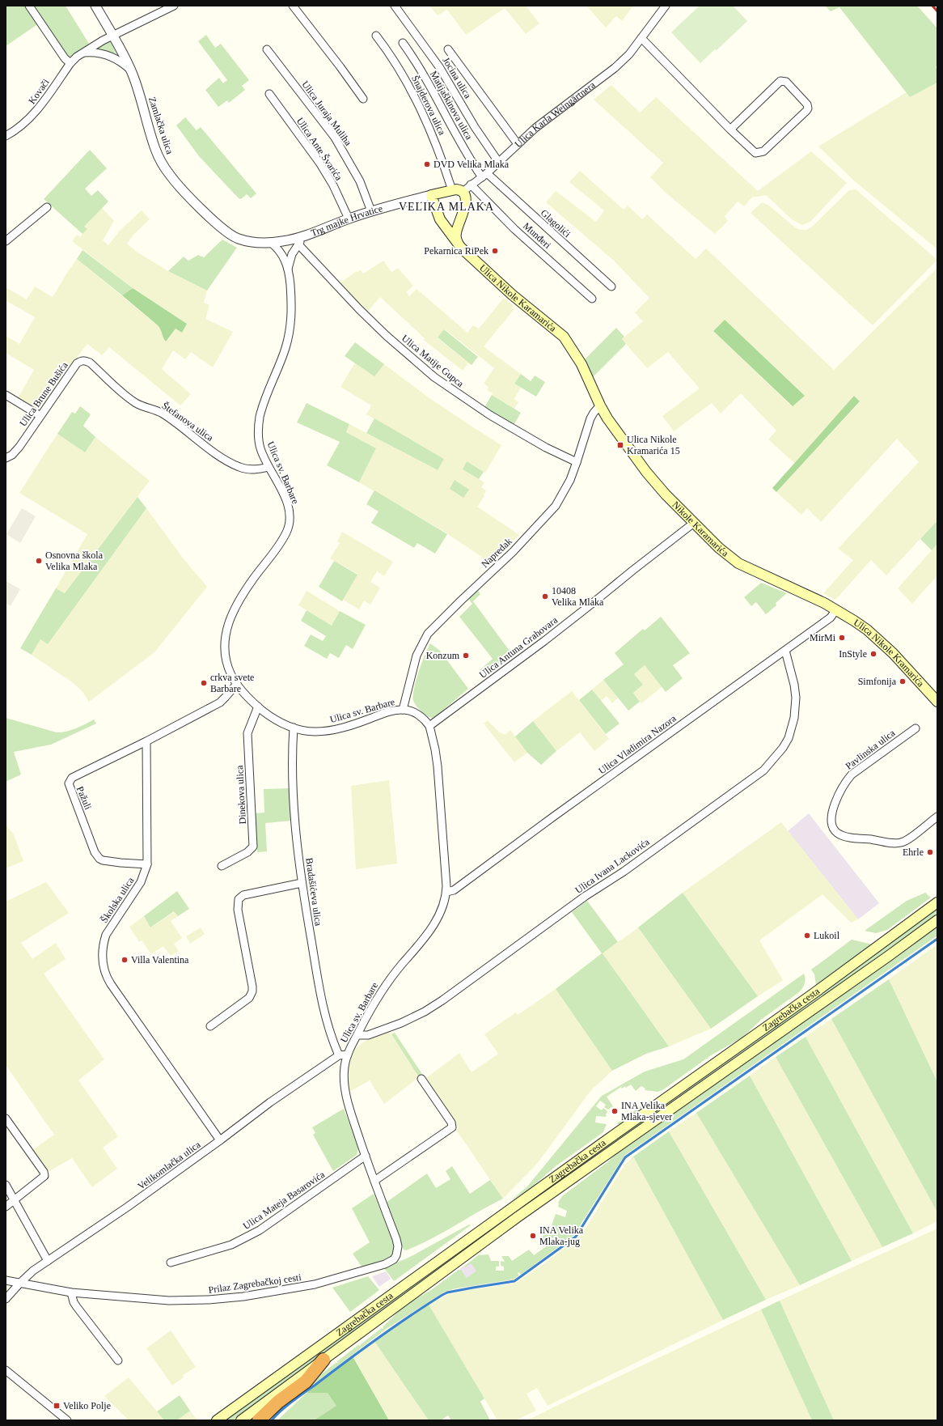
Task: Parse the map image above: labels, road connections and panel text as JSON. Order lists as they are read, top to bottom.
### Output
{
  "streets": {
    "main road": [
      "Trg majke Hrvatice",
      "Ulica Nikole Karamarića",
      "Nikole Karamarića",
      "Ulica Nikole Kramarića",
      "Zagrebačka cesta"
    ],
    "street": [
      "Jocina ulica",
      "Kovači",
      "Šnajderova ulica",
      "Matijaškinova ulica",
      "Ulica Juraja Muliha",
      "Ulica Karla Weingärtnera",
      "Zamlačka ulica",
      "Ulica Ante Švarića",
      "Glagolići",
      "Munđeri",
      "Ulica Matije Gupca",
      "Ulica Brune Bušića",
      "Štefanova ulica",
      "Ulica sv. Barbare",
      "Napredak",
      "Ulica Antuna Grahovara",
      "Ulica Vladimira Nazora",
      "Pavlinska ulica",
      "Dinekova ulica",
      "Pažuli",
      "Ulica Ivana Lackovića",
      "Bradašićeva ulica",
      "Školska ulica",
      "Velikomlačka ulica",
      "Ulica Mateja Basarovića",
      "Prilaz Zagrebačkoj cesti"
    ]
  },
  "crossings": [
    ["Jocina ulica", "Ulica Karla Weingärtnera"],
    ["Kovači", "Zamlačka ulica"],
    ["Šnajderova ulica", "Trg majke Hrvatice"],
    ["Matijaškinova ulica", "Ulica Karla Weingärtnera"],
    ["Matijaškinova ulica", "Glagolići"],
    ["Ulica Juraja Muliha", "Trg majke Hrvatice"],
    ["Ulica Karla Weingärtnera", "Trg majke Hrvatice"],
    ["Ulica Karla Weingärtnera", "Glagolići"],
    ["Ulica Karla Weingärtnera", "Munđeri"],
    ["Zamlačka ulica", "Trg majke Hrvatice"],
    ["Ulica Ante Švarića", "Trg majke Hrvatice"],
    ["Trg majke Hrvatice", "Ulica Nikole Karamarića"],
    ["Trg majke Hrvatice", "Ulica sv. Barbare"],
    ["Ulica Nikole Karamarića", "Nikole Karamarića"],
    ["Ulica Nikole Karamarića", "Napredak"],
    ["Ulica Matije Gupca", "Ulica sv. Barbare"],
    ["Ulica Matije Gupca", "Napredak"],
    ["Ulica Brune Bušića", "Štefanova ulica"],
    ["Štefanova ulica", "Ulica sv. Barbare"],
    ["Ulica sv. Barbare", "Napredak"],
    ["Ulica sv. Barbare", "Ulica Antuna Grahovara"],
    ["Ulica sv. Barbare", "Ulica Vladimira Nazora"],
    ["Ulica sv. Barbare", "Dinekova ulica"],
    ["Ulica sv. Barbare", "Ulica Ivana Lackovića"],
    ["Ulica sv. Barbare", "Bradašićeva ulica"],
    ["Ulica sv. Barbare", "Velikomlačka ulica"],
    ["Ulica sv. Barbare", "Ulica Mateja Basarovića"],
    ["Ulica sv. Barbare", "Prilaz Zagrebačkoj cesti"],
    ["Nikole Karamarića", "Napredak"],
    ["Nikole Karamarića", "Ulica Antuna Grahovara"],
    ["Nikole Karamarića", "Ulica Nikole Kramarića"],
    ["Nikole Karamarića", "Ulica Vladimira Nazora"],
    ["Ulica Nikole Kramarića", "Ulica Vladimira Nazora"],
    ["Ulica Vladimira Nazora", "Ulica Ivana Lackovića"],
    ["Pažuli", "Školska ulica"],
    ["Bradašićeva ulica", "Velikomlačka ulica"],
    ["Školska ulica", "Velikomlačka ulica"],
    ["Velikomlačka ulica", "Prilaz Zagrebačkoj cesti"]
  ],
  "districts": ["VELIKA MLAKA"],
  "places": {
    "other": [
      "DVD Velika Mlaka",
      "Pekarnica RiPek",
      "Osnovna škola Velika Mlaka",
      "10408 Velika Mlaka",
      "MirMi",
      "InStyle",
      "Konzum",
      "Simfonija",
      "crkva svete Barbare",
      "Ehrle",
      "Lukoil",
      "Villa Valentina",
      "INA Velika Mlaka-sjever",
      "INA Velika Mlaka-jug"
    ],
    "transit": ["Ulica Nikole Kramarića 15", "Veliko Polje"]
  }
}
